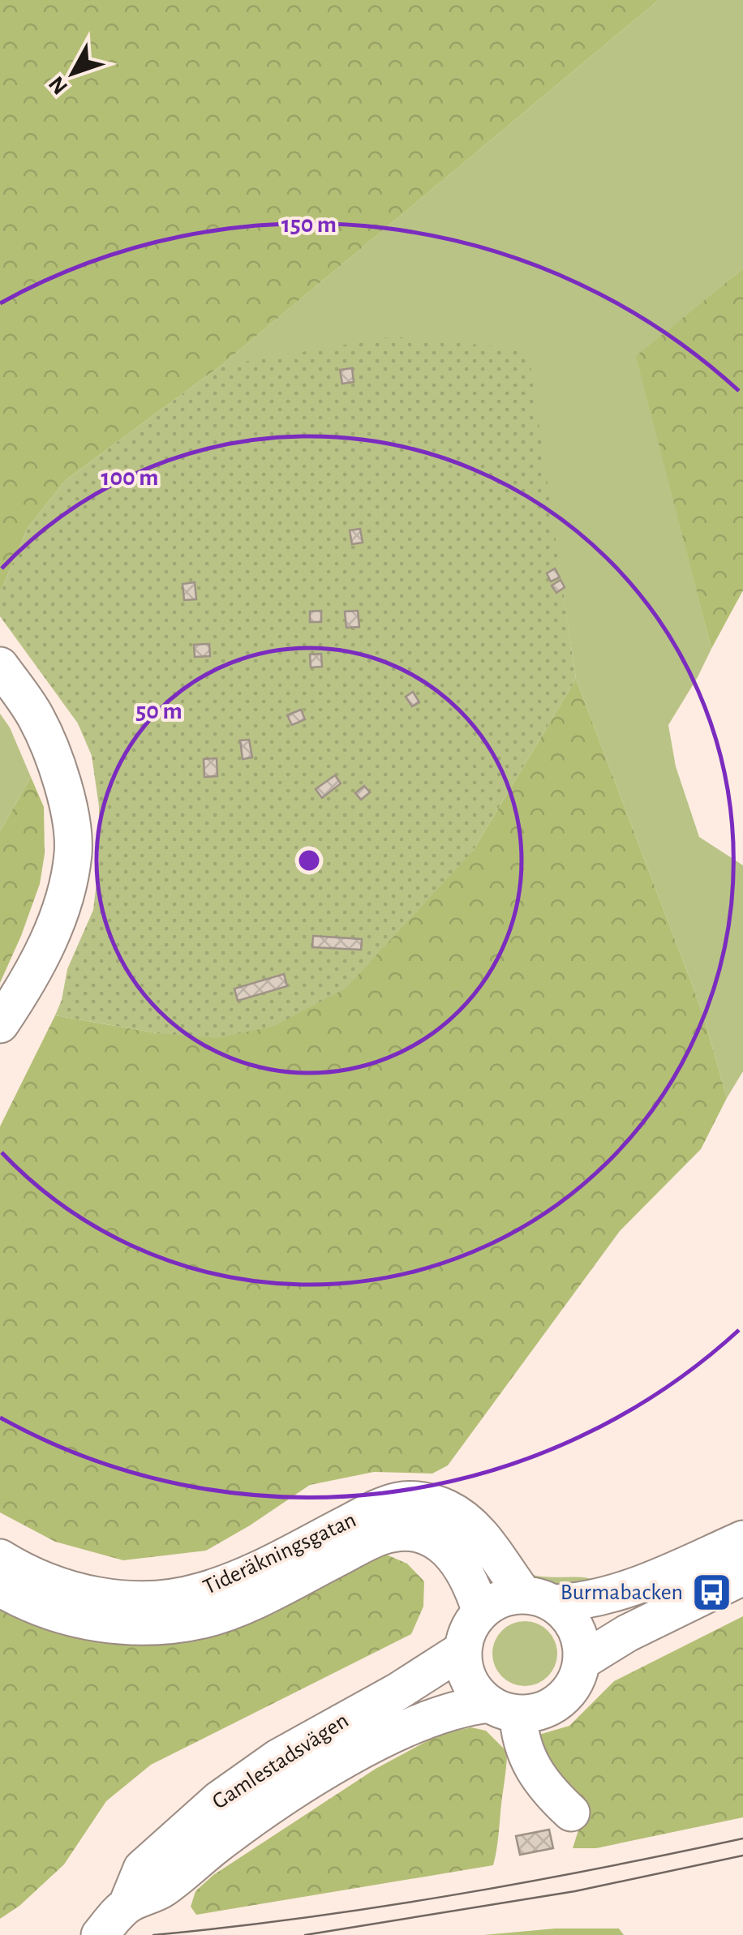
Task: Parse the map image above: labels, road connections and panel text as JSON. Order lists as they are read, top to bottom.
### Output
{
  "streets": {
    "street": ["Tideräkningsgatan", "Gamlestadsvägen"]
  },
  "crossings": [
    ["Tideräkningsgatan", "Gamlestadsvägen"]
  ],
  "places": {
    "bus stop": ["Burmabacken"]
  },
  "north": "bottom left",
  "rings": ["150 m", "100 m", "50 m"]
}
